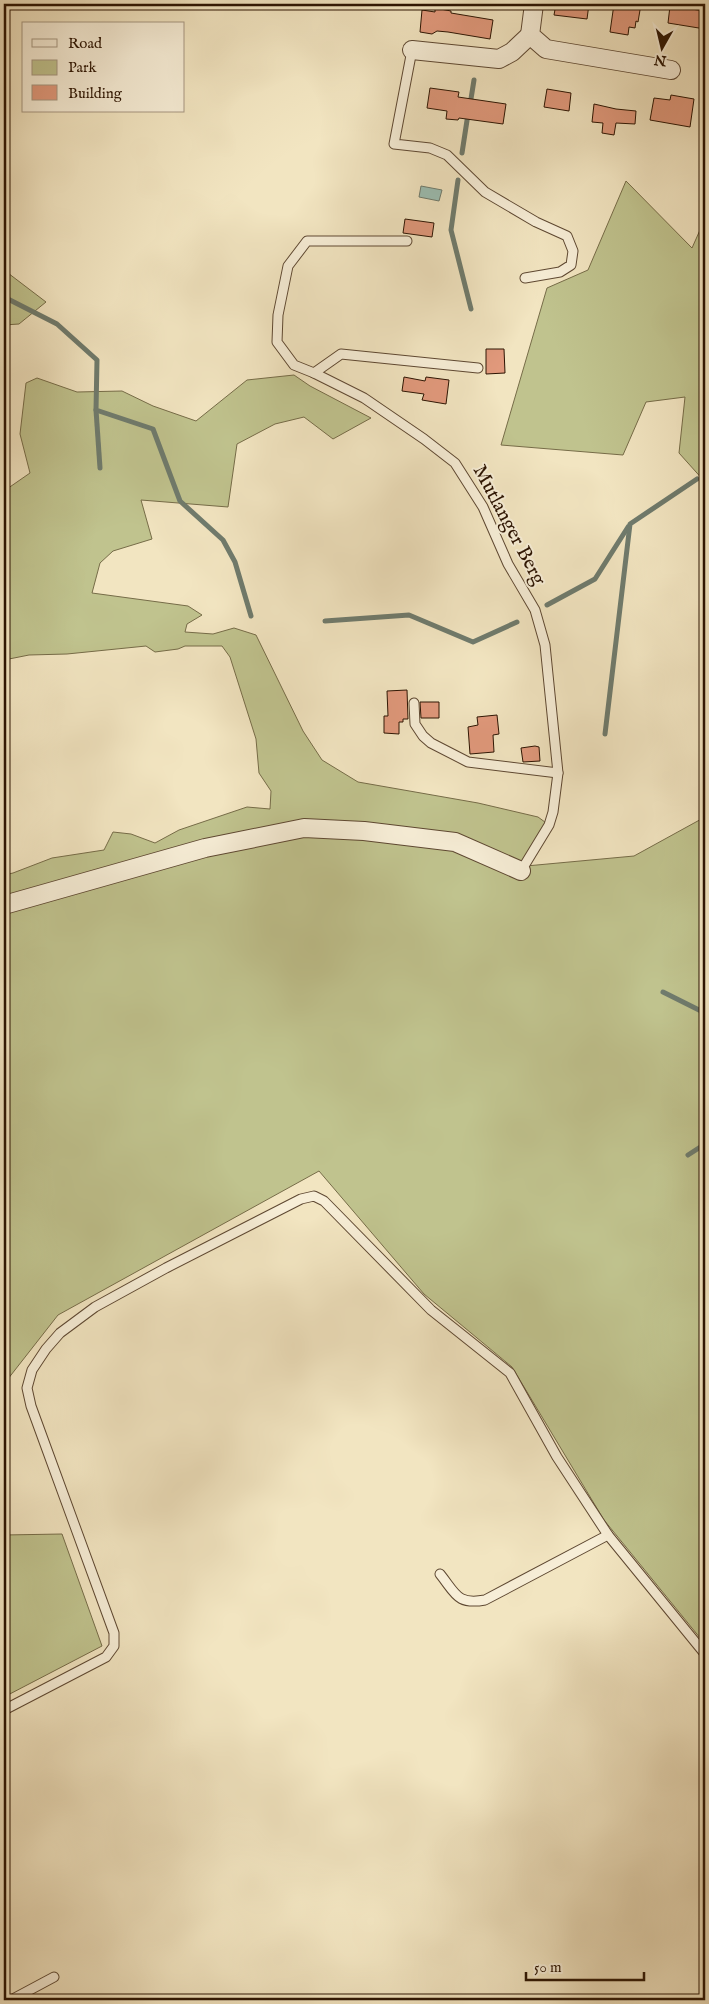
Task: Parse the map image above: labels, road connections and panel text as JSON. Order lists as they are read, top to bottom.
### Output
{
  "streets": {
    "lane": ["Mutlanger Berg"]
  },
  "legend": ["Road", "Park", "Building"],
  "scale_bar": "50 m",
  "north": "bottom"
}
